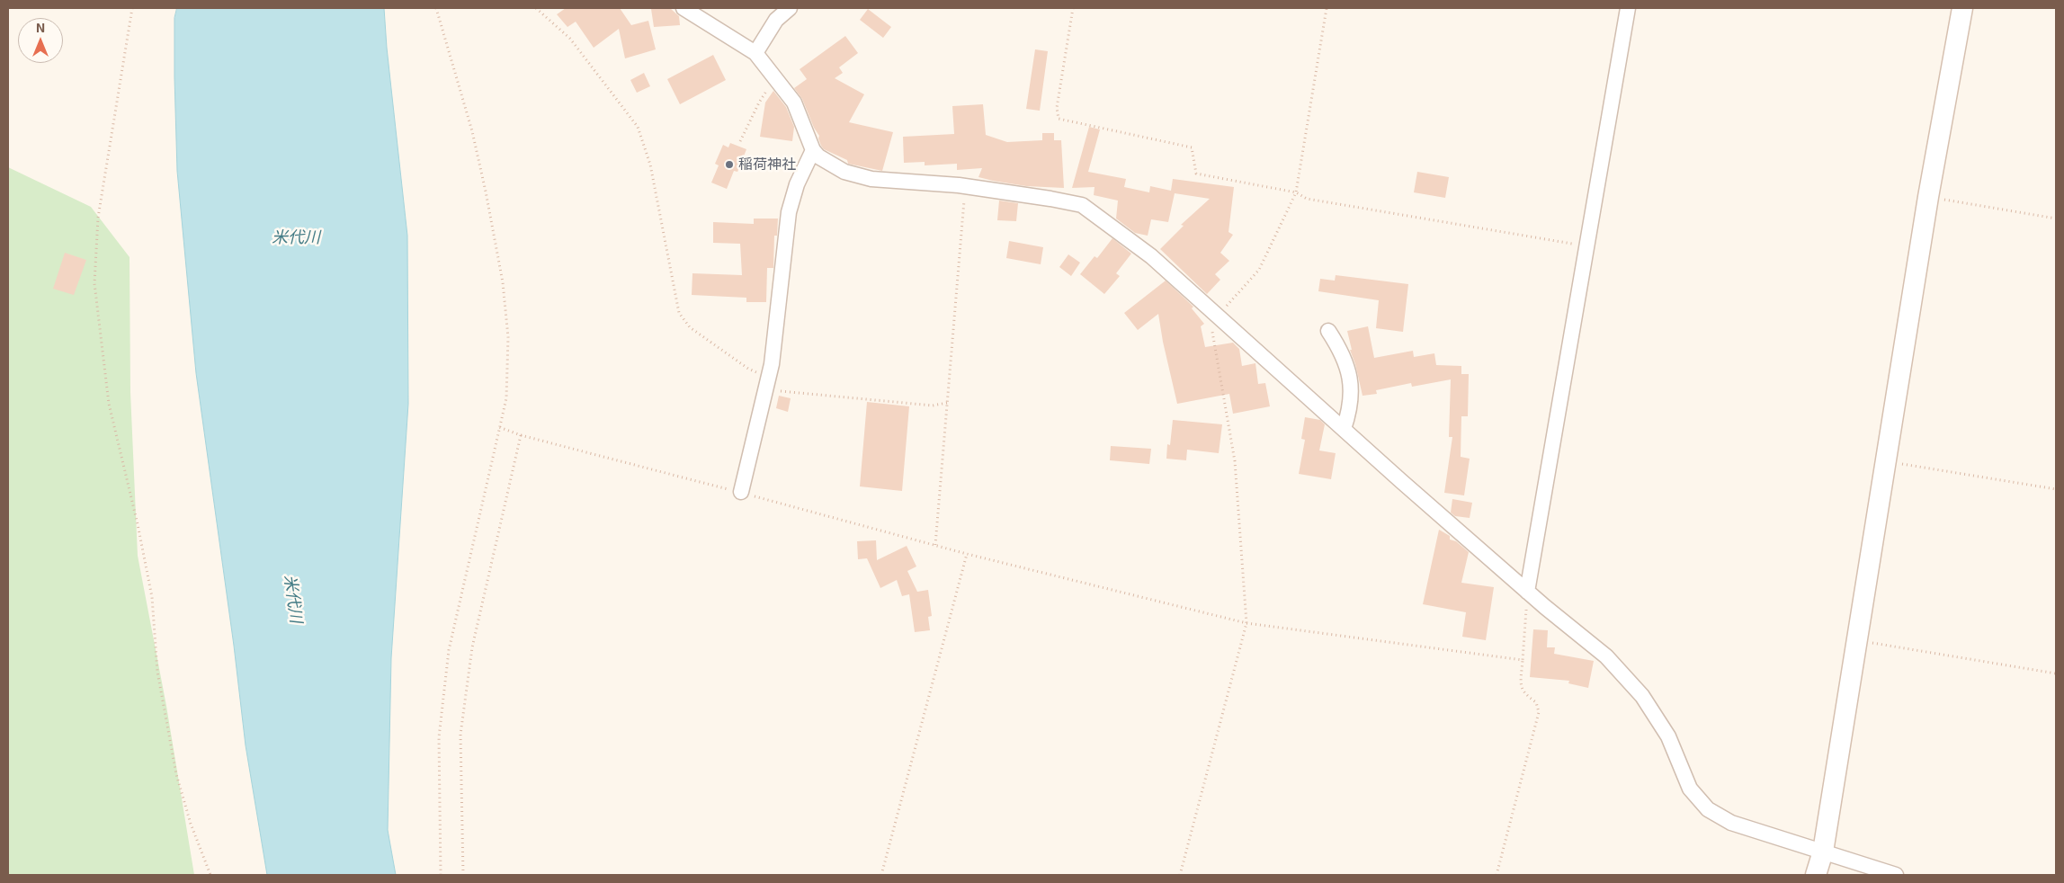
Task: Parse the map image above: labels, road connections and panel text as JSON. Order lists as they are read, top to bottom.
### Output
{
  "water": ["米代川"],
  "places": ["稲荷神社"],
  "north": "top"
}
